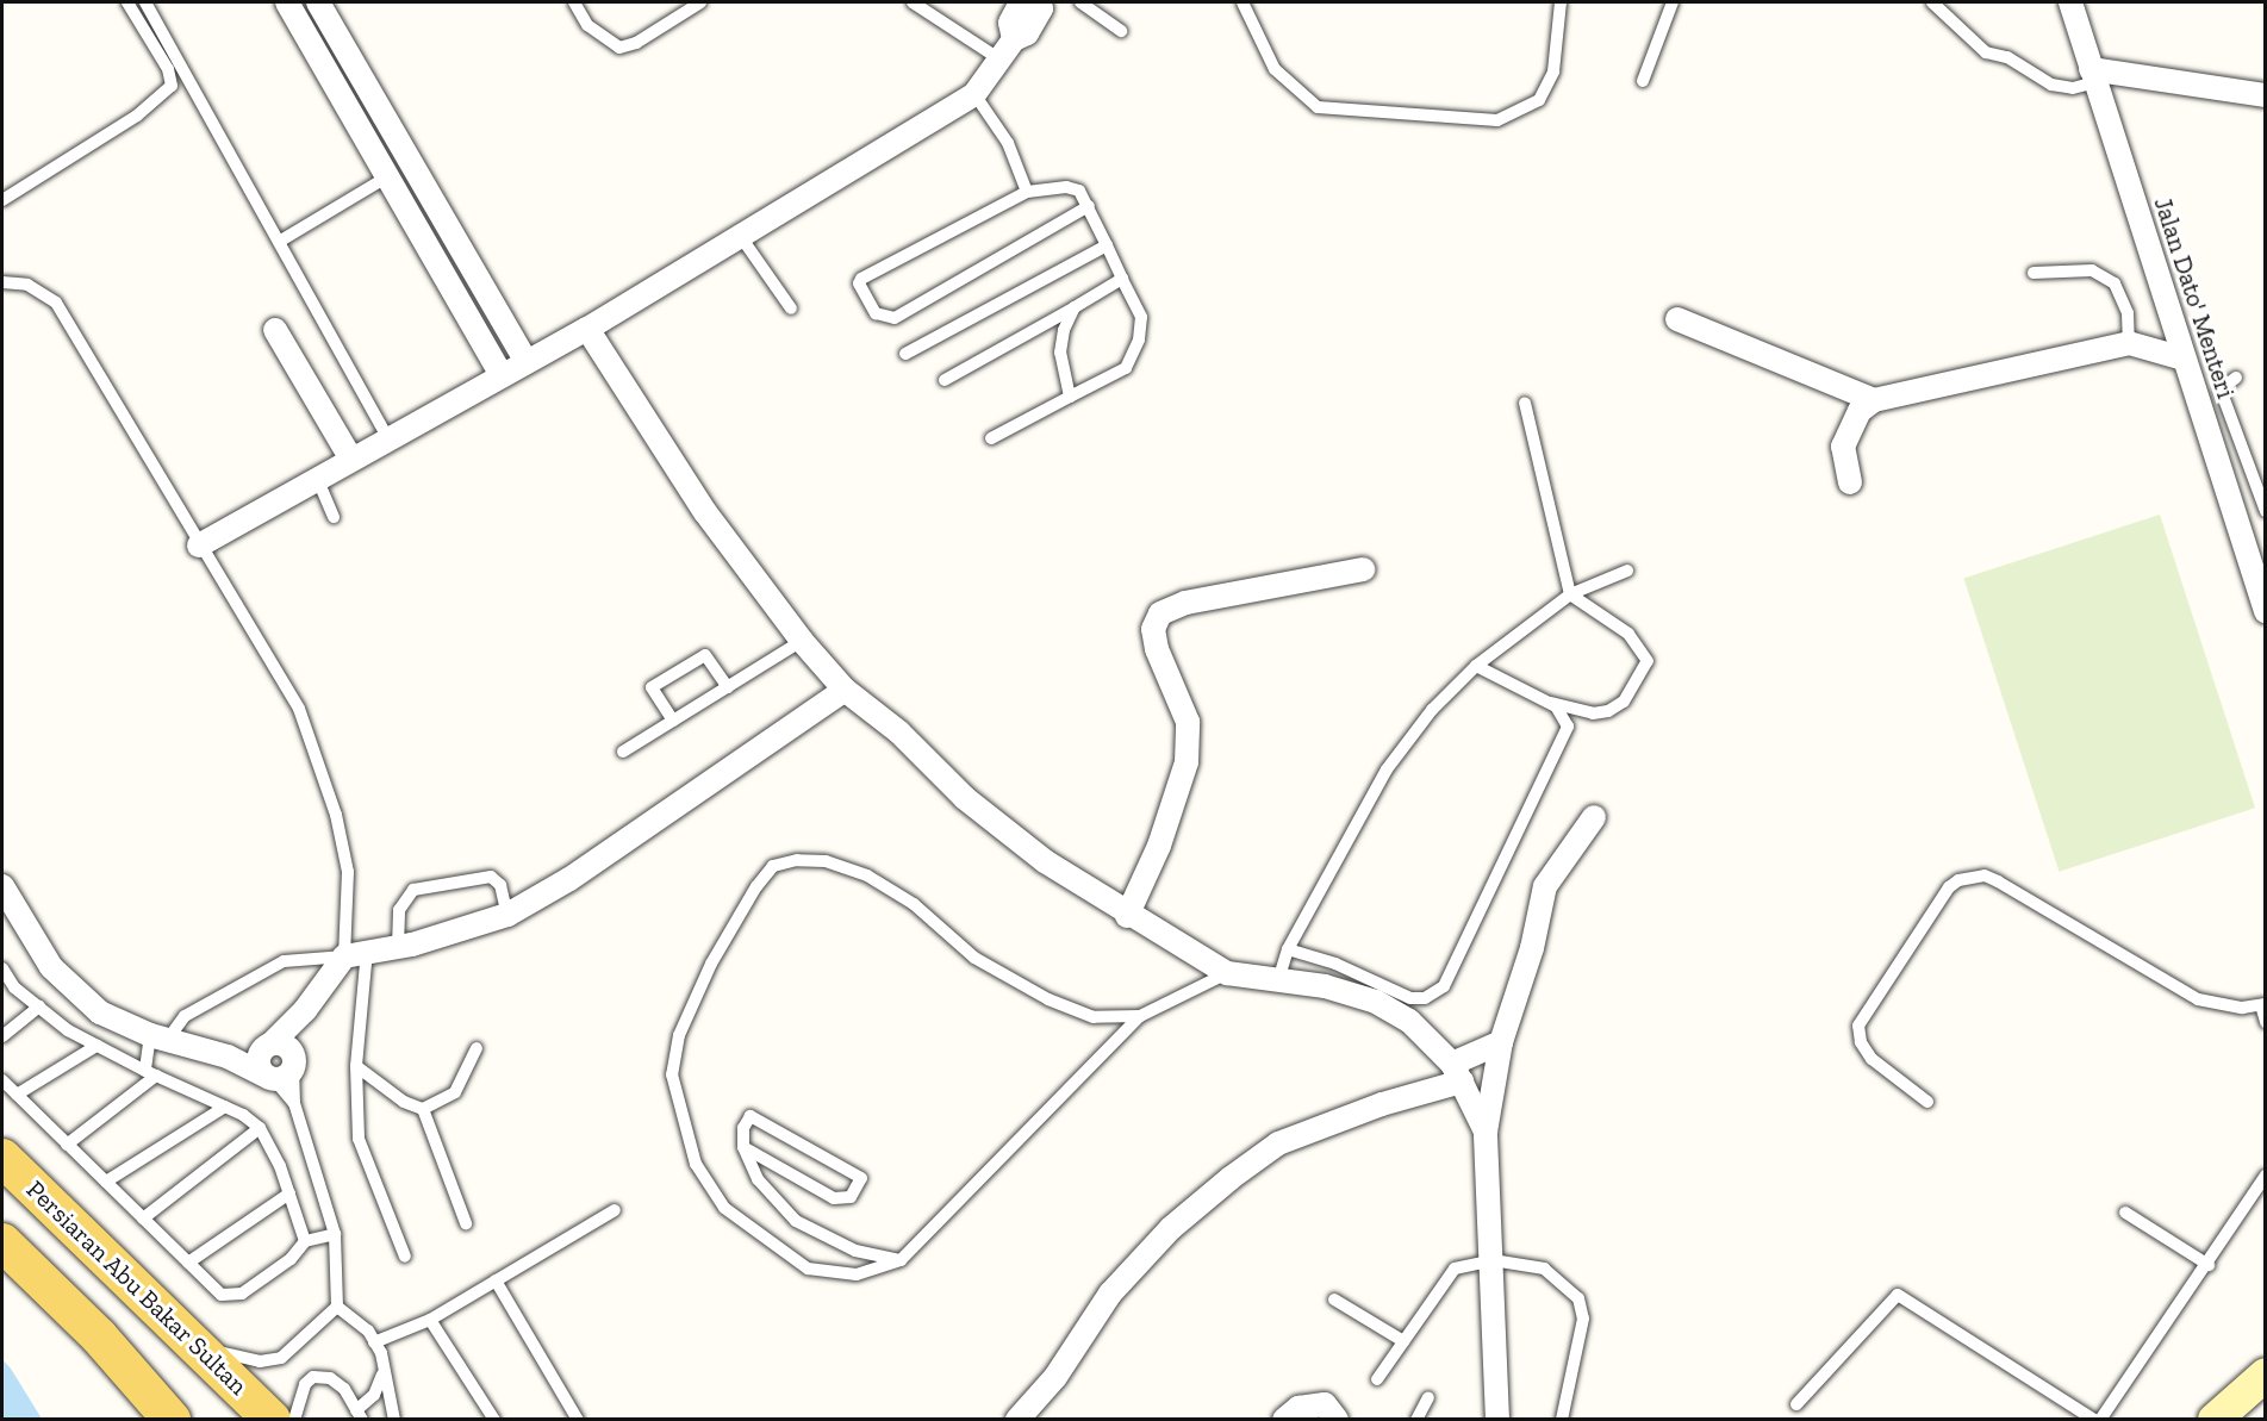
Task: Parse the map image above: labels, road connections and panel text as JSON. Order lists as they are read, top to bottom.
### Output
{
  "streets": {
    "main road": ["Persiaran Abu Bakar Sultan"],
    "street": ["Jalan Dato' Menteri"]
  }
}
